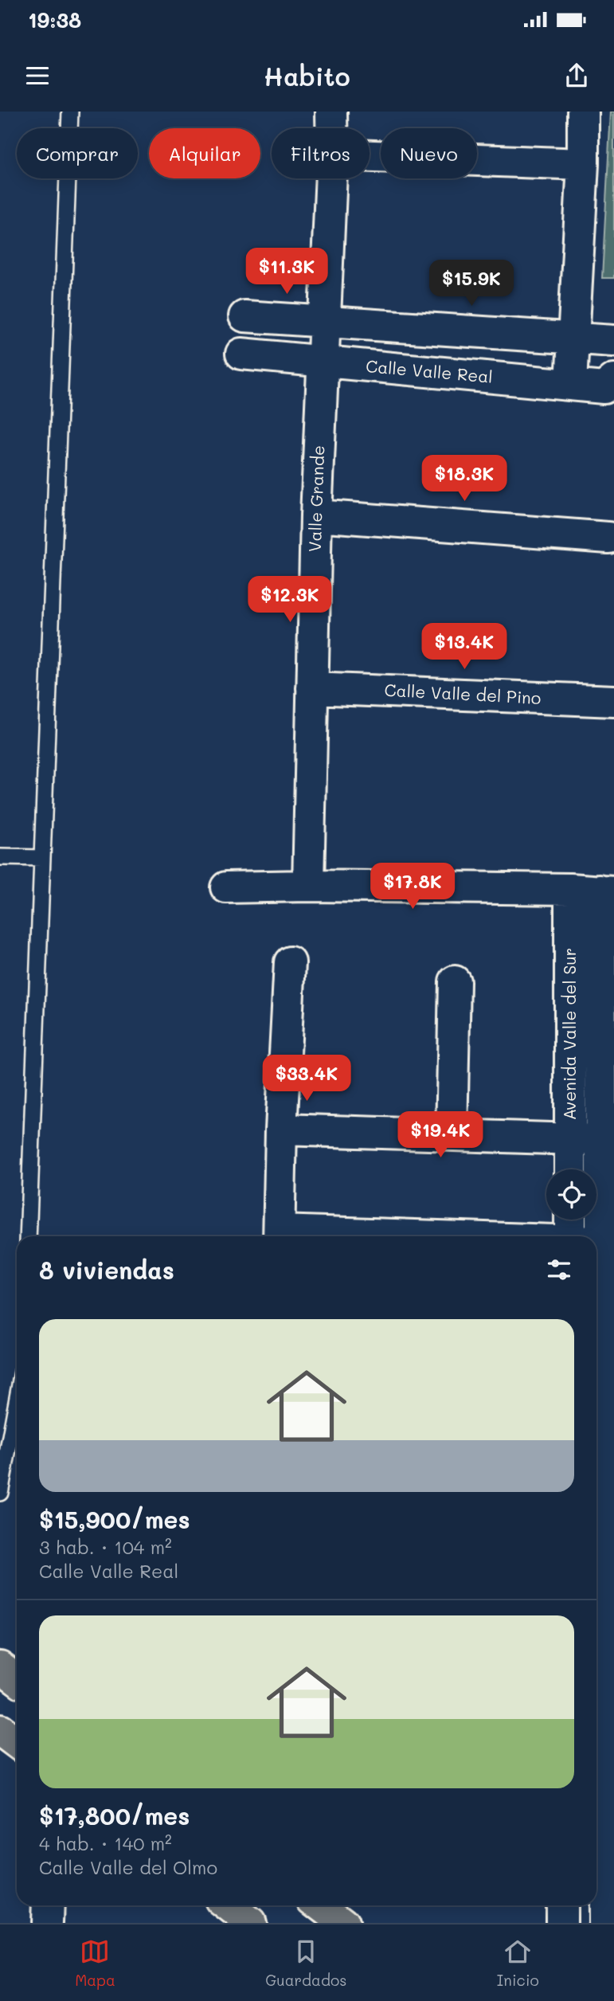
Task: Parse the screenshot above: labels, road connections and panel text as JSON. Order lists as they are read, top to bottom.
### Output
{
  "streets": {
    "street": [
      "Calle Valle Real",
      "Valle Grande",
      "Calle Valle del Pino",
      "Avenida Valle del Sur"
    ]
  },
  "crossings": [
    ["Calle Valle Real", "Valle Grande"],
    ["Valle Grande", "Calle Valle del Pino"]
  ],
  "page": {
    "status": "19:38",
    "header": "Habito",
    "chip": [
      "Comprar",
      "Alquilar",
      "Filtros",
      "Nuevo"
    ],
    "price": [
      "$11.3K",
      "$15.9K",
      "$18.3K",
      "$12.3K",
      "$13.4K",
      "$17.8K",
      "$33.4K",
      "$19.4K"
    ],
    "heading": "8 viviendas",
    "list": [
      {
        "name": "$15,900/mes",
        "note": "3 hab. · 104 m² · Calle Valle Real"
      },
      {
        "name": "$17,800/mes",
        "note": "4 hab. · 140 m² · Calle Valle del Olmo"
      }
    ],
    "tabs": ["Mapa", "Guardados", "Inicio"]
  }
}
